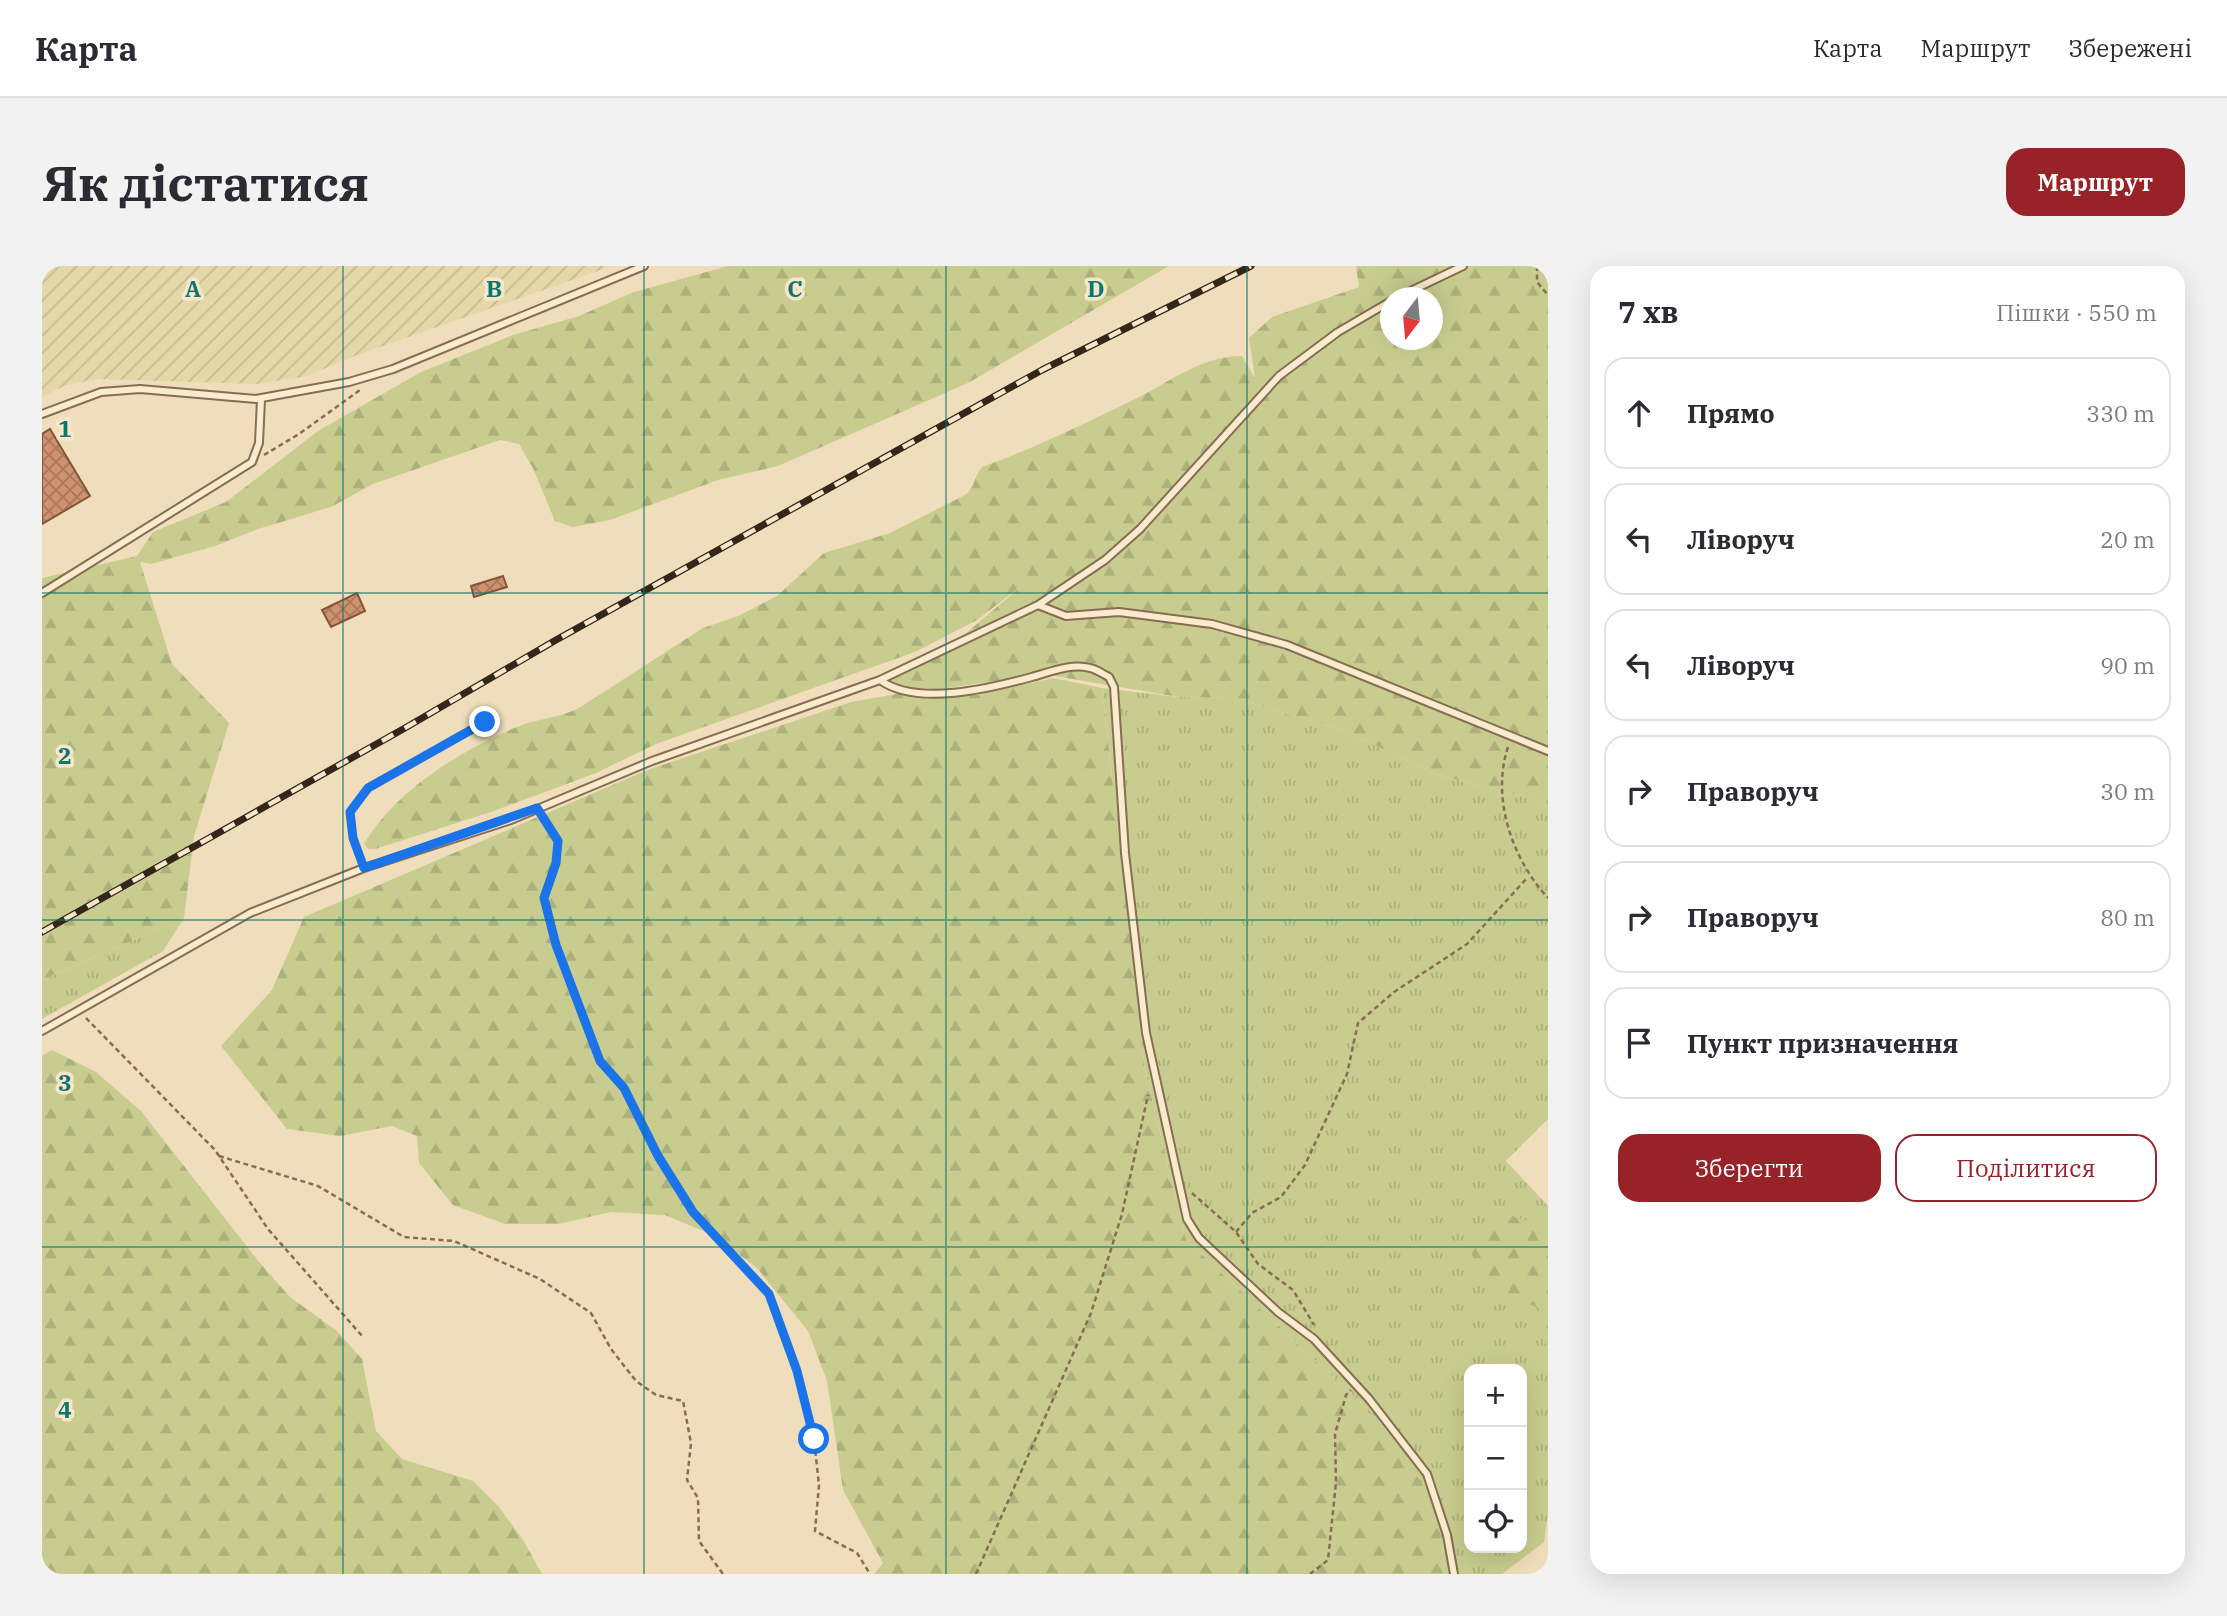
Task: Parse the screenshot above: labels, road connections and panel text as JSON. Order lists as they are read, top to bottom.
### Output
{
  "north": "bottom",
  "page": {
    "header": "Карта",
    "nav": ["Карта", "Маршрут", "Збережені"],
    "buttons": [
      "Маршрут",
      ["Зберегти", "Поділитися"]
    ],
    "title": "Як дістатися",
    "heading": ["7 хв", "Пішки · 550 m"],
    "list": [
      ["Прямо", "330 m"],
      ["Ліворуч", "20 m"],
      ["Ліворуч", "90 m"],
      ["Праворуч", "30 m"],
      ["Праворуч", "80 m"],
      "Пункт призначення"
    ],
    "map_buttons": ["+", "−"]
  },
  "grid": {
    "columns": [
      "A",
      "B",
      "C",
      "D"
    ],
    "rows": [
      "1",
      "2",
      "3",
      "4"
    ]
  }
}
